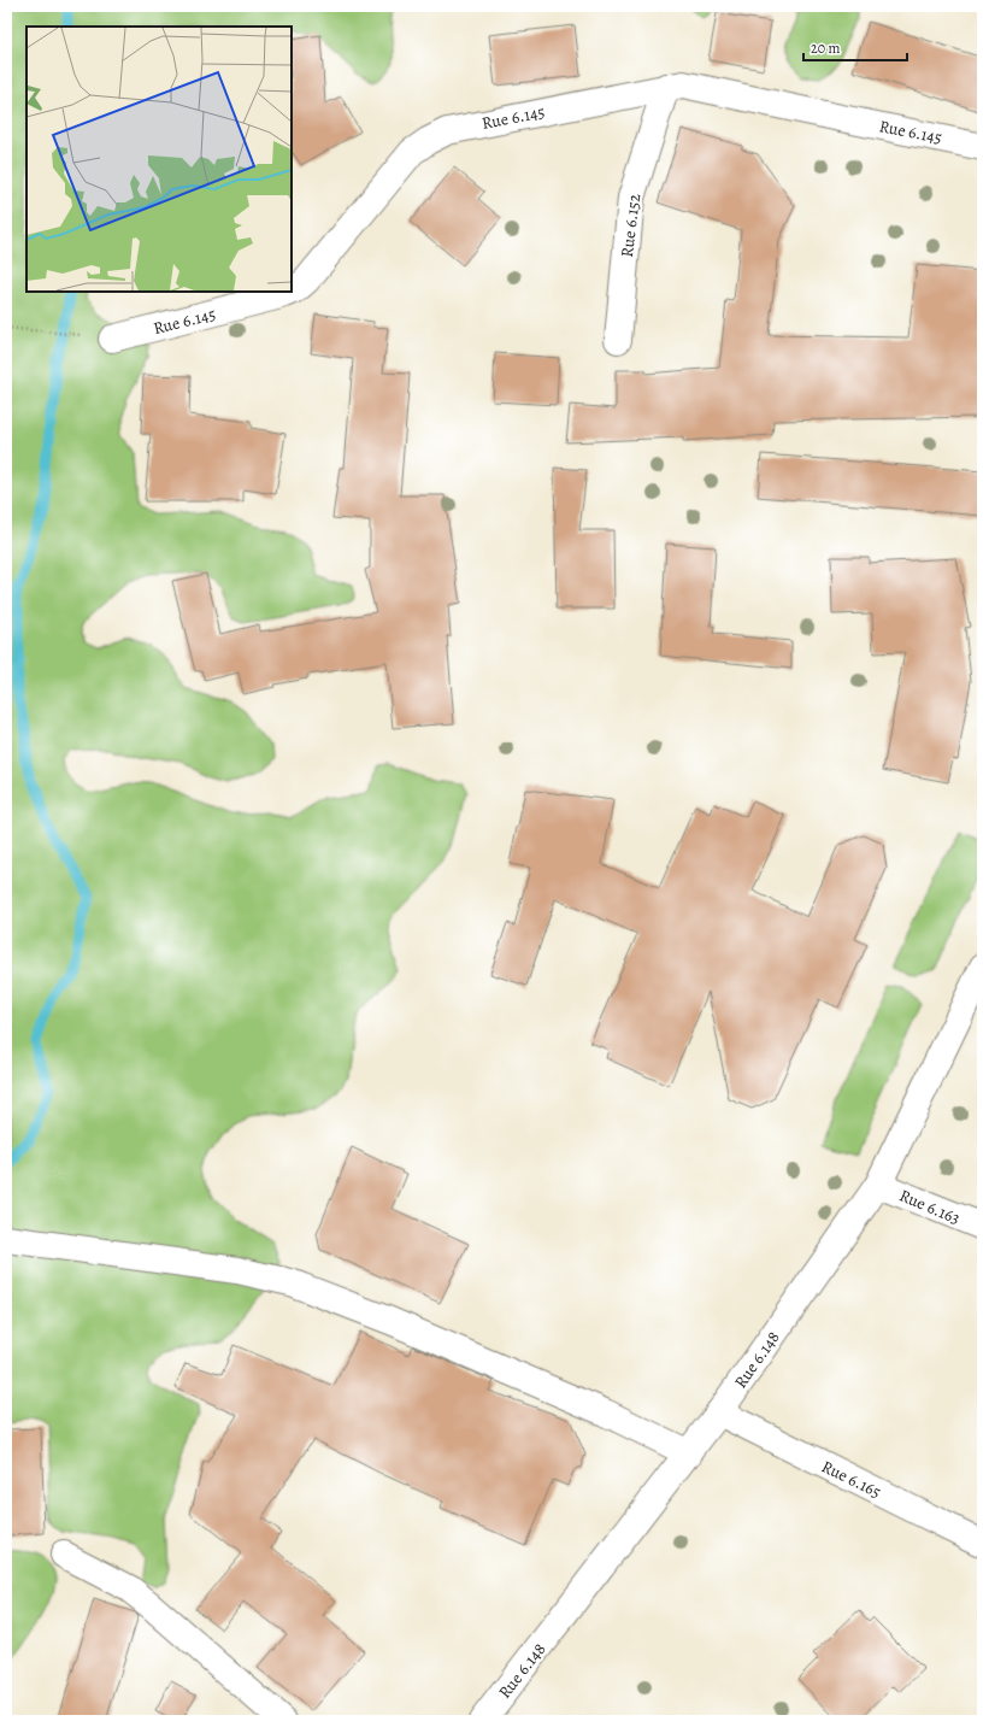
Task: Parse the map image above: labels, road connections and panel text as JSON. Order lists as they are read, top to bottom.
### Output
{
  "streets": {
    "street": [
      "Rue 6.145",
      "Rue 6.152",
      "Rue 6.163",
      "Rue 6.148",
      "Rue 6.165"
    ]
  },
  "crossings": [
    ["Rue 6.145", "Rue 6.152"],
    ["Rue 6.163", "Rue 6.148"],
    ["Rue 6.148", "Rue 6.165"]
  ],
  "scale_bar": "20 m"
}
